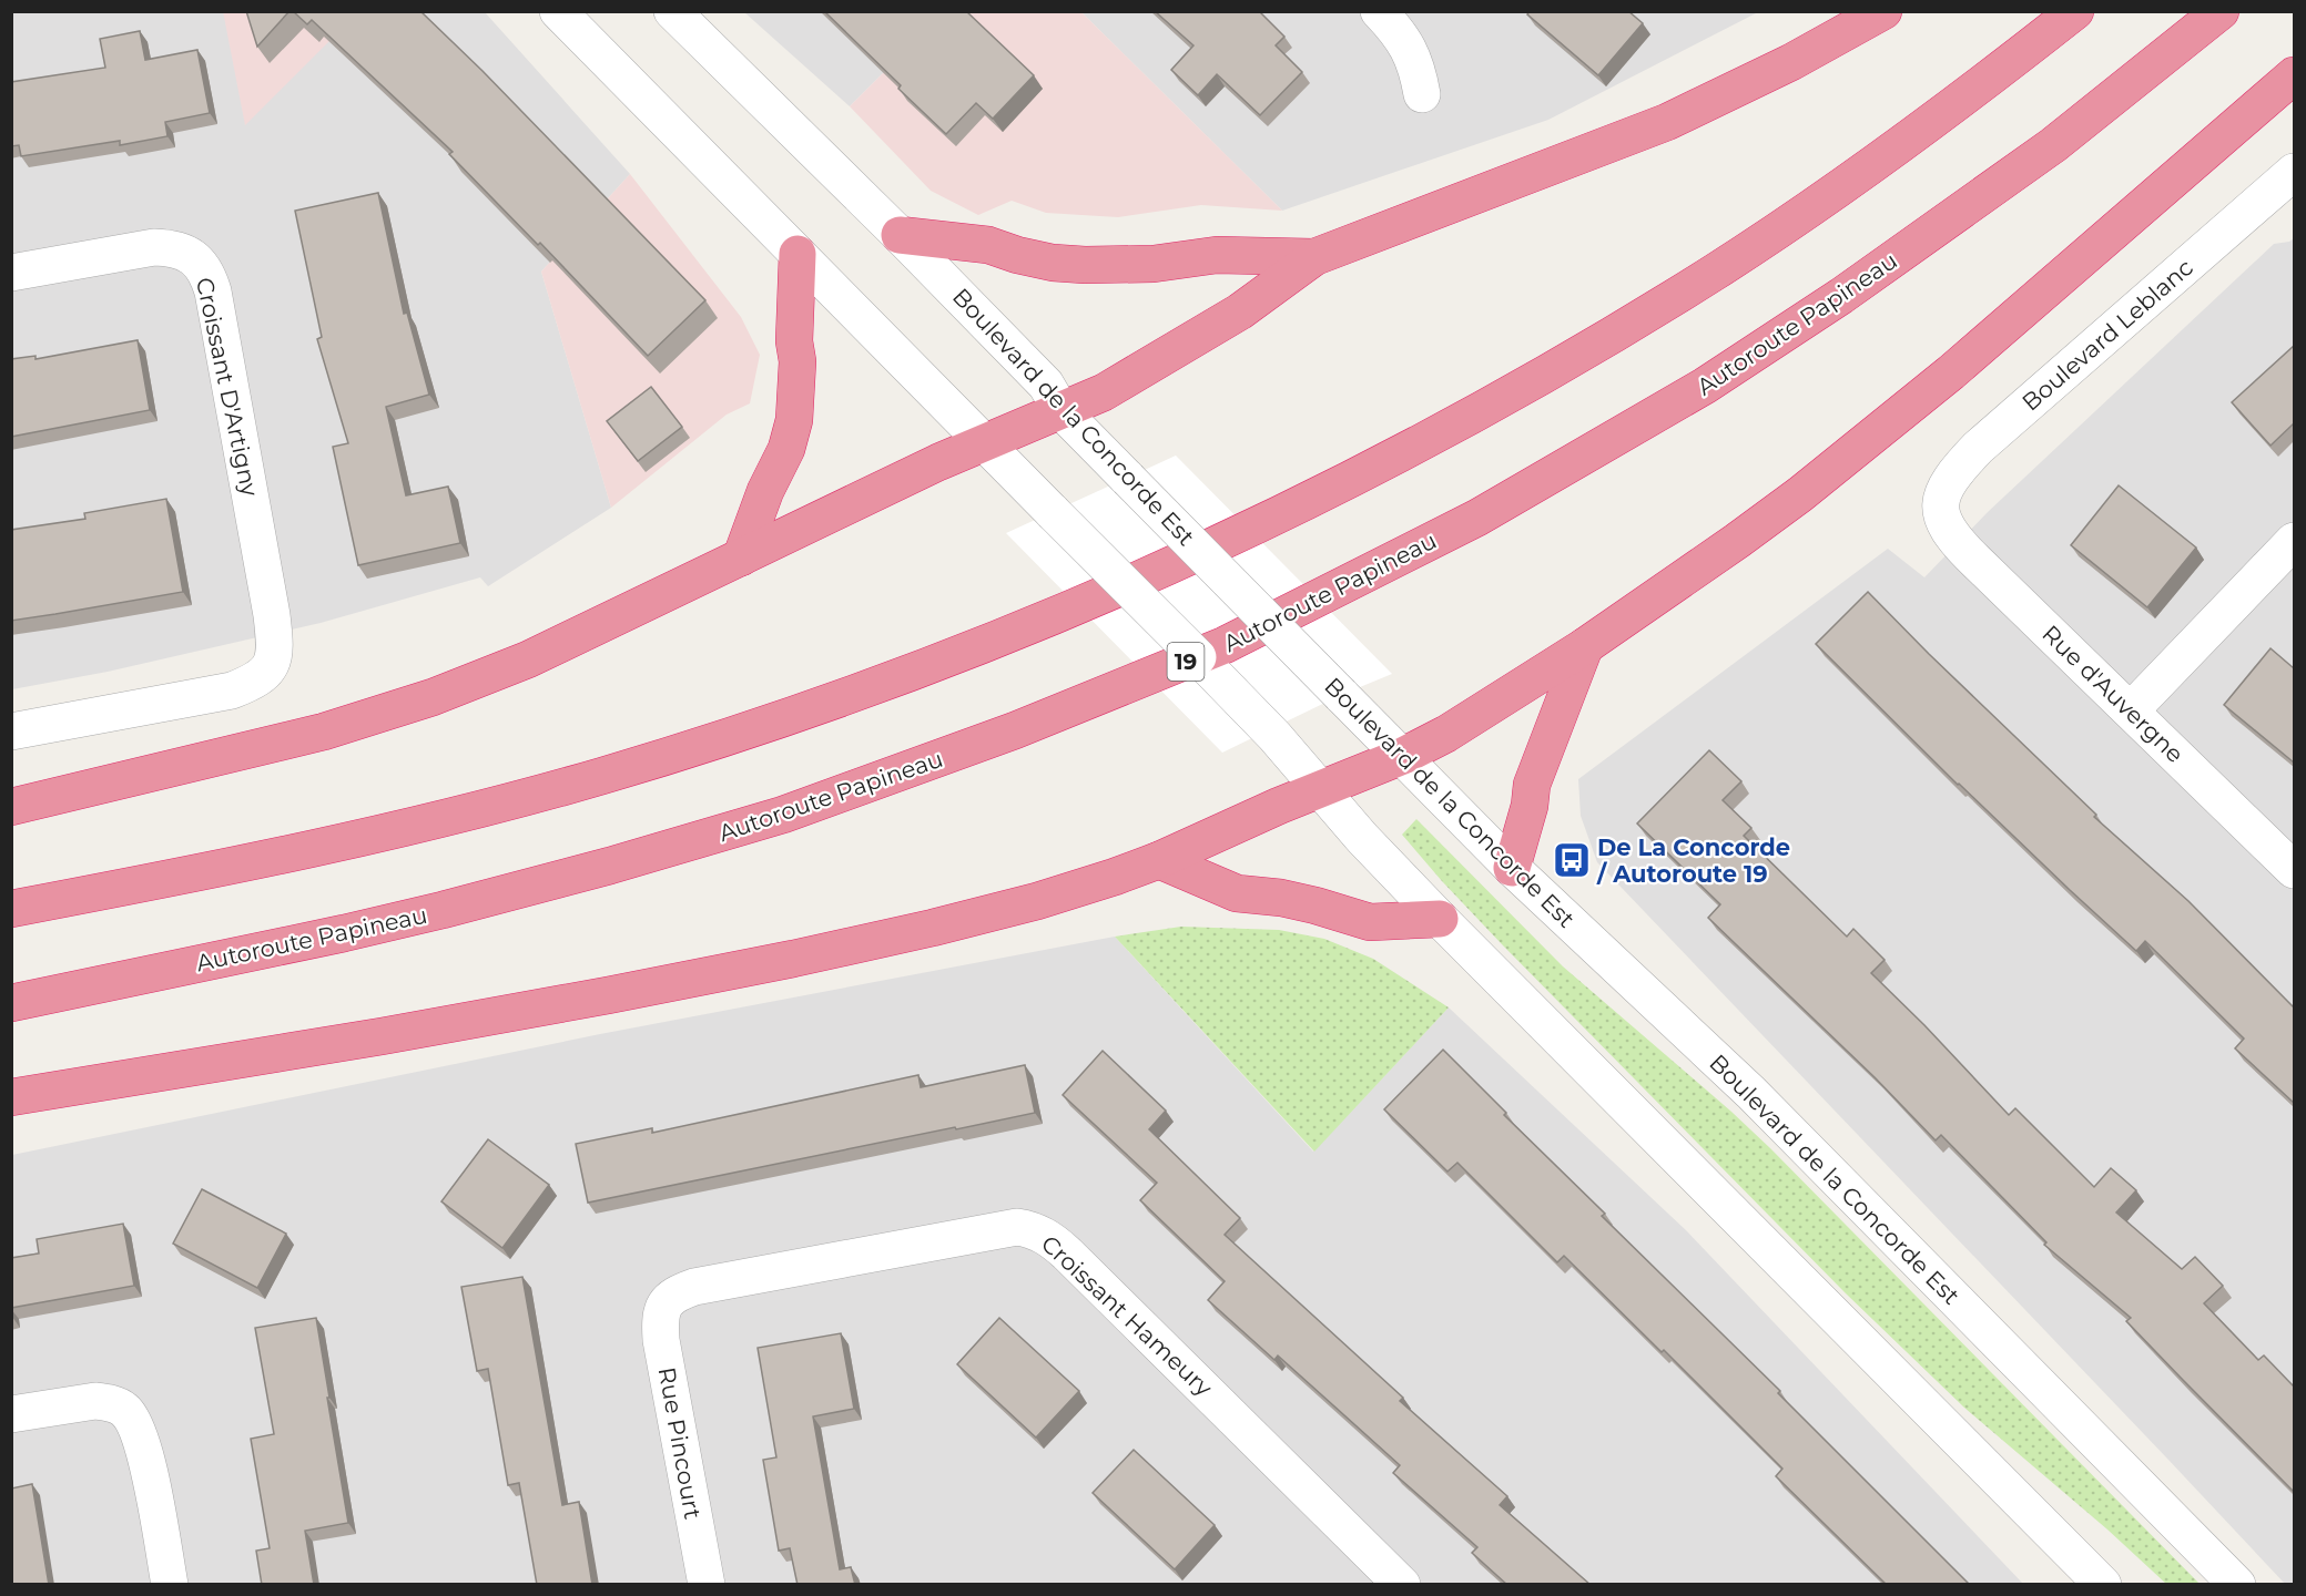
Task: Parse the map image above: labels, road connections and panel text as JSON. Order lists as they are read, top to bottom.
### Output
{
  "streets": {
    "highway": ["Autoroute Papineau", "19"],
    "street": [
      "Boulevard Leblanc",
      "Croissant D'Artigny",
      "Boulevard de la Concorde Est",
      "Rue d'Auvergne",
      "Croissant Hameury",
      "Rue Pincourt"
    ]
  },
  "crossings": [
    ["Boulevard Leblanc", "Rue d'Auvergne"],
    ["Croissant Hameury", "Rue Pincourt"]
  ],
  "places": {
    "bus stop": ["De La Concorde / Autoroute 19"]
  }
}
